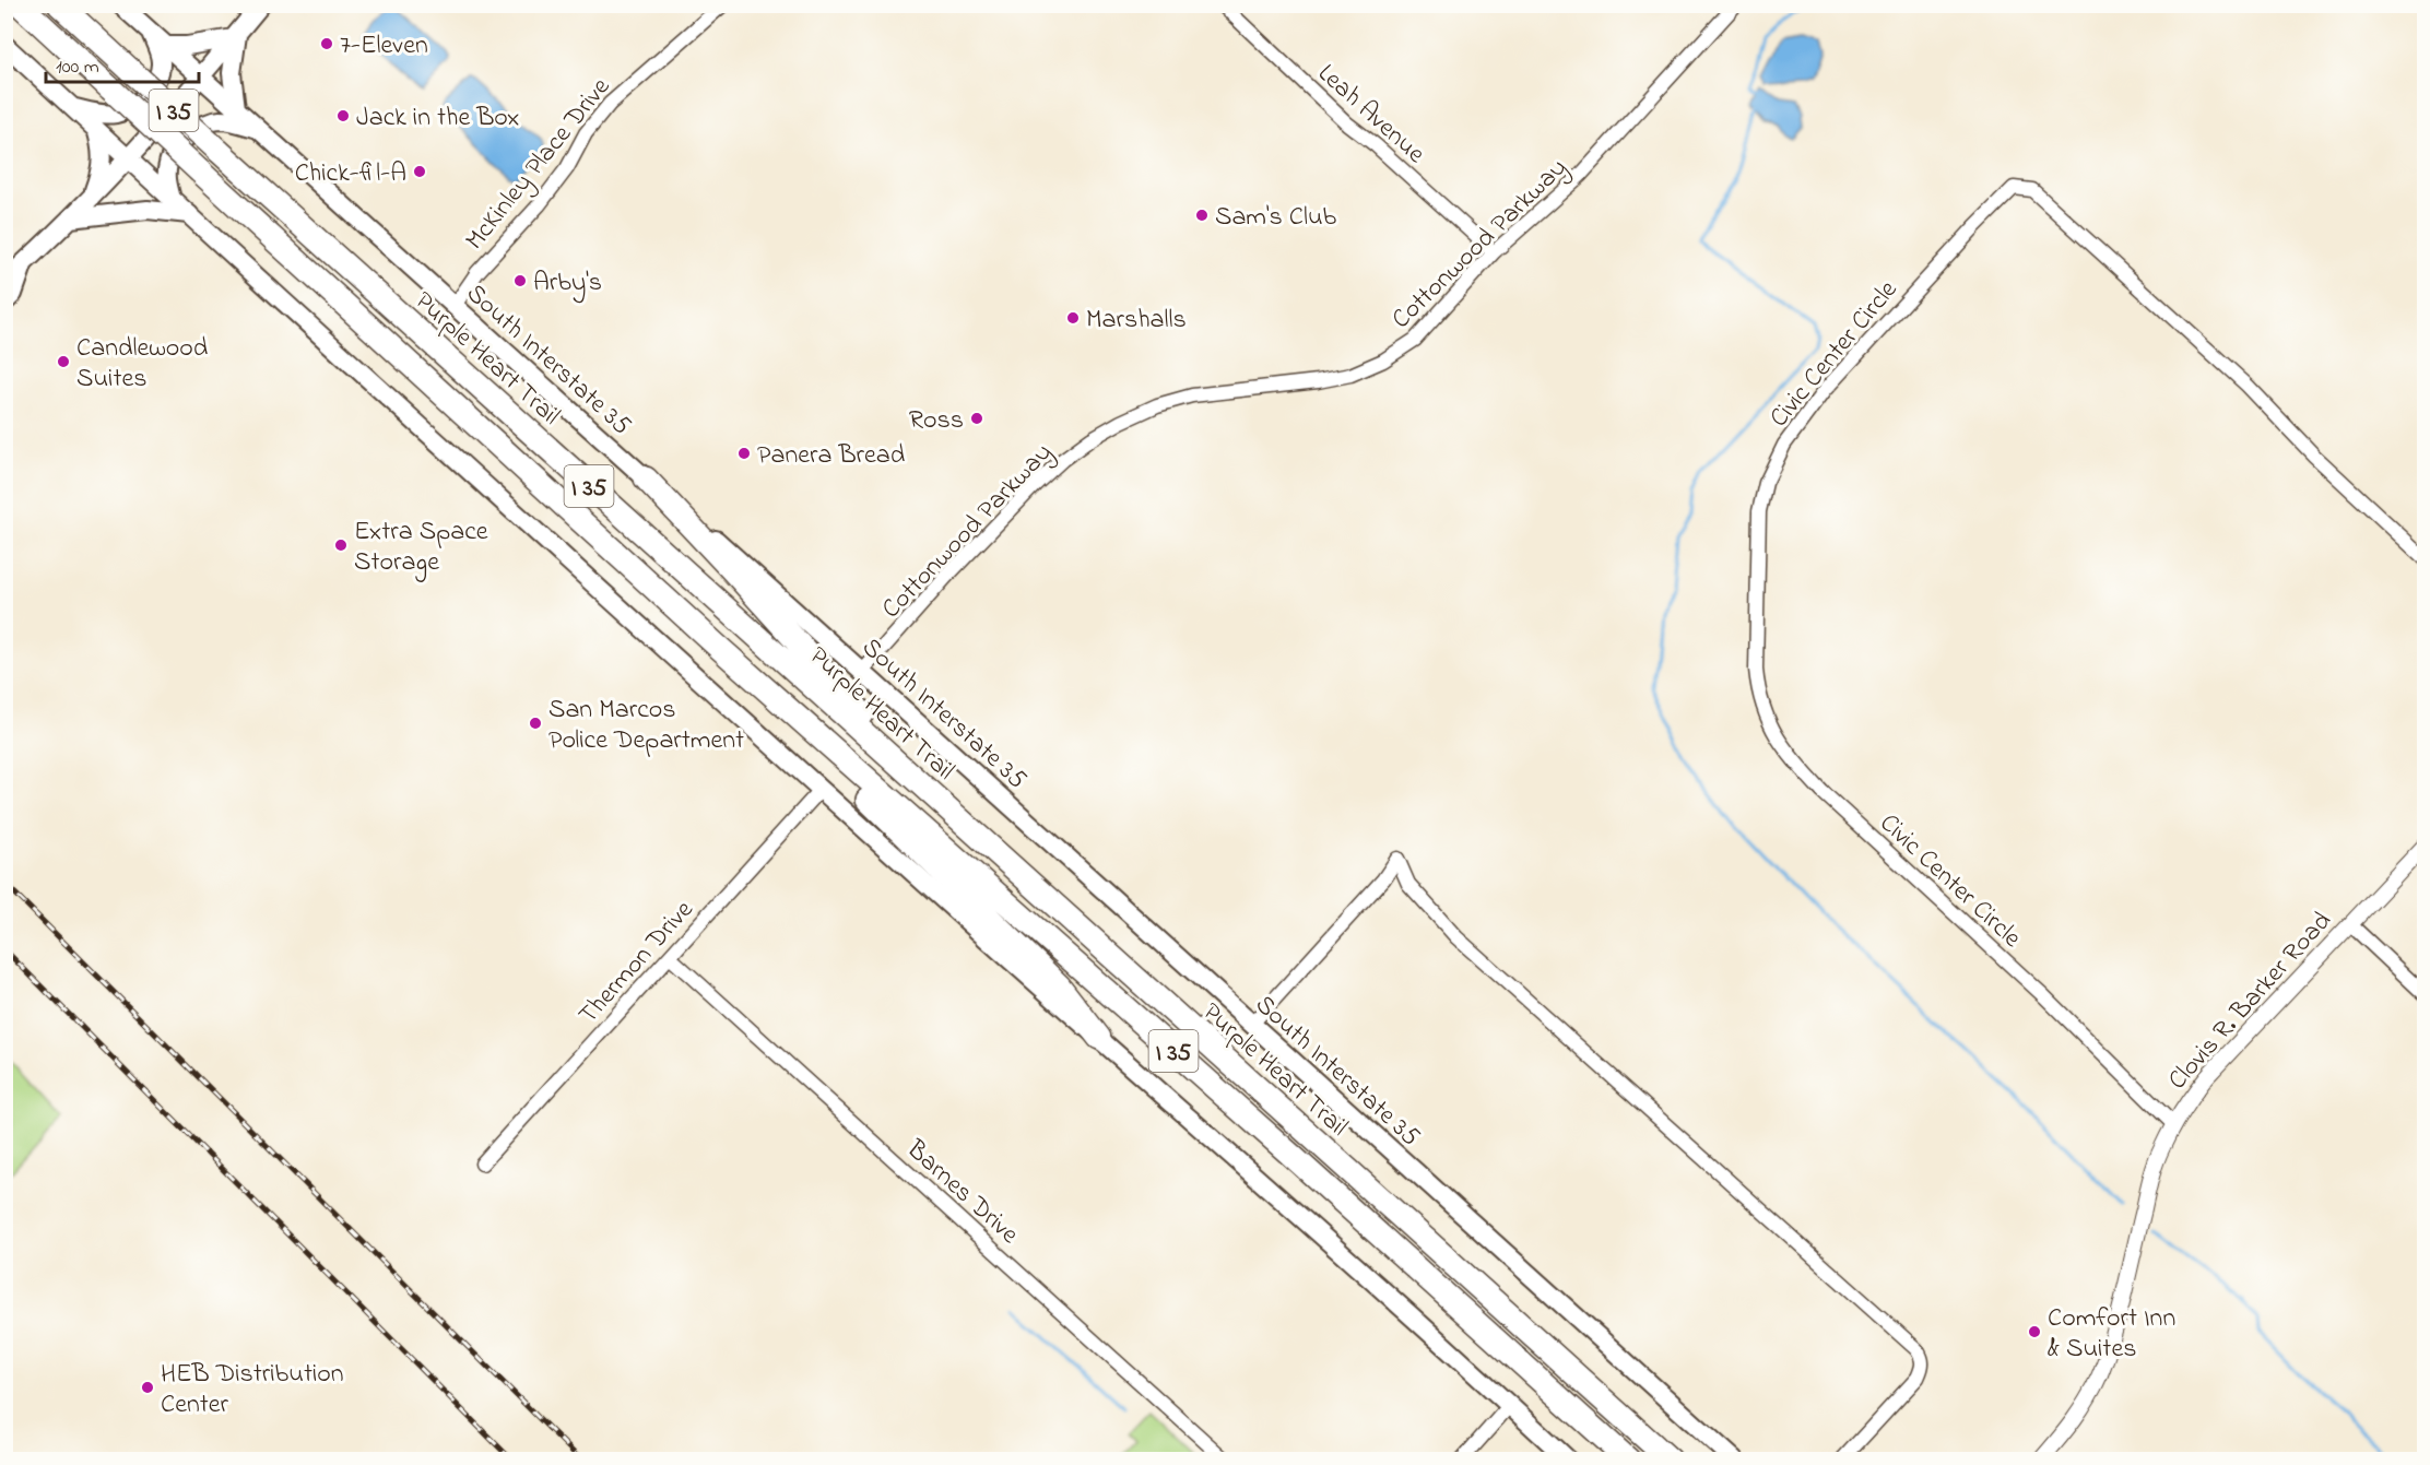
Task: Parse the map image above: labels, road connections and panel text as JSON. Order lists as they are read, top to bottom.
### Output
{
  "streets": {
    "highway": ["I 35", "Purple Heart Trail"],
    "main road": ["South Interstate 35"],
    "street": [
      "Leah Avenue",
      "McKinley Place Drive",
      "Cottonwood Parkway",
      "Civic Center Circle",
      "Thermon Drive",
      "Clovis R. Barker Road",
      "Barnes Drive"
    ]
  },
  "crossings": [
    ["Leah Avenue", "Cottonwood Parkway"],
    ["McKinley Place Drive", "South Interstate 35"],
    ["Cottonwood Parkway", "South Interstate 35"],
    ["Civic Center Circle", "Clovis R. Barker Road"],
    ["Thermon Drive", "Barnes Drive"]
  ],
  "places": [
    "7-Eleven",
    "Jack in the Box",
    "Chick-fil-A",
    "Sam's Club",
    "Arby's",
    "Marshalls",
    "Candlewood Suites",
    "Ross",
    "Panera Bread",
    "Extra Space Storage",
    "San Marcos Police Department",
    "Comfort Inn & Suites",
    "HEB Distribution Center"
  ],
  "scale_bar": "100 m"
}
